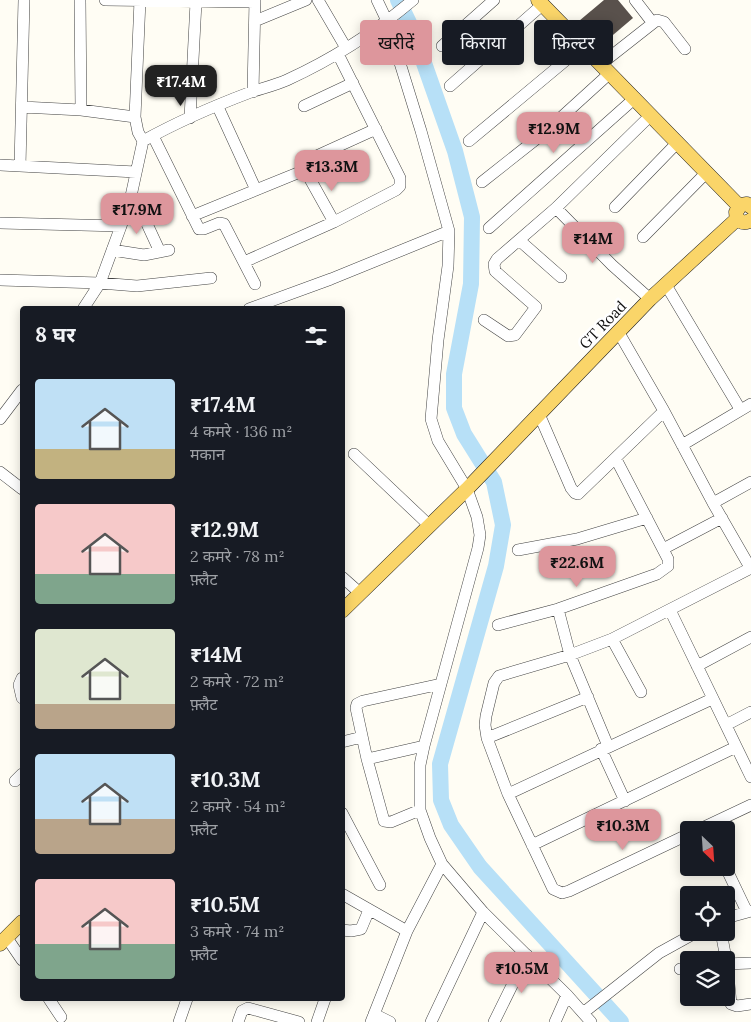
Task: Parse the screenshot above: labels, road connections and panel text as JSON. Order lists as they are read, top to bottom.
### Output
{
  "streets": {
    "main road": ["GT Road"]
  },
  "north": "bottom right",
  "page": {
    "chip": ["खरीदें", "किराया", "फ़िल्टर"],
    "price": [
      "₹17.4M",
      "₹12.9M",
      "₹13.3M",
      "₹17.9M",
      "₹14M",
      "₹22.6M",
      "₹10.3M",
      "₹10.5M"
    ],
    "heading": "8 घर",
    "list": [
      {
        "name": "₹17.4M",
        "note": "4 कमरे · 136 m² · मकान"
      },
      {
        "name": "₹12.9M",
        "note": "2 कमरे · 78 m² · फ़्लैट"
      },
      {
        "name": "₹14M",
        "note": "2 कमरे · 72 m² · फ़्लैट"
      },
      {
        "name": "₹10.3M",
        "note": "2 कमरे · 54 m² · फ़्लैट"
      },
      {
        "name": "₹10.5M",
        "note": "3 कमरे · 74 m² · फ़्लैट"
      }
    ]
  }
}
